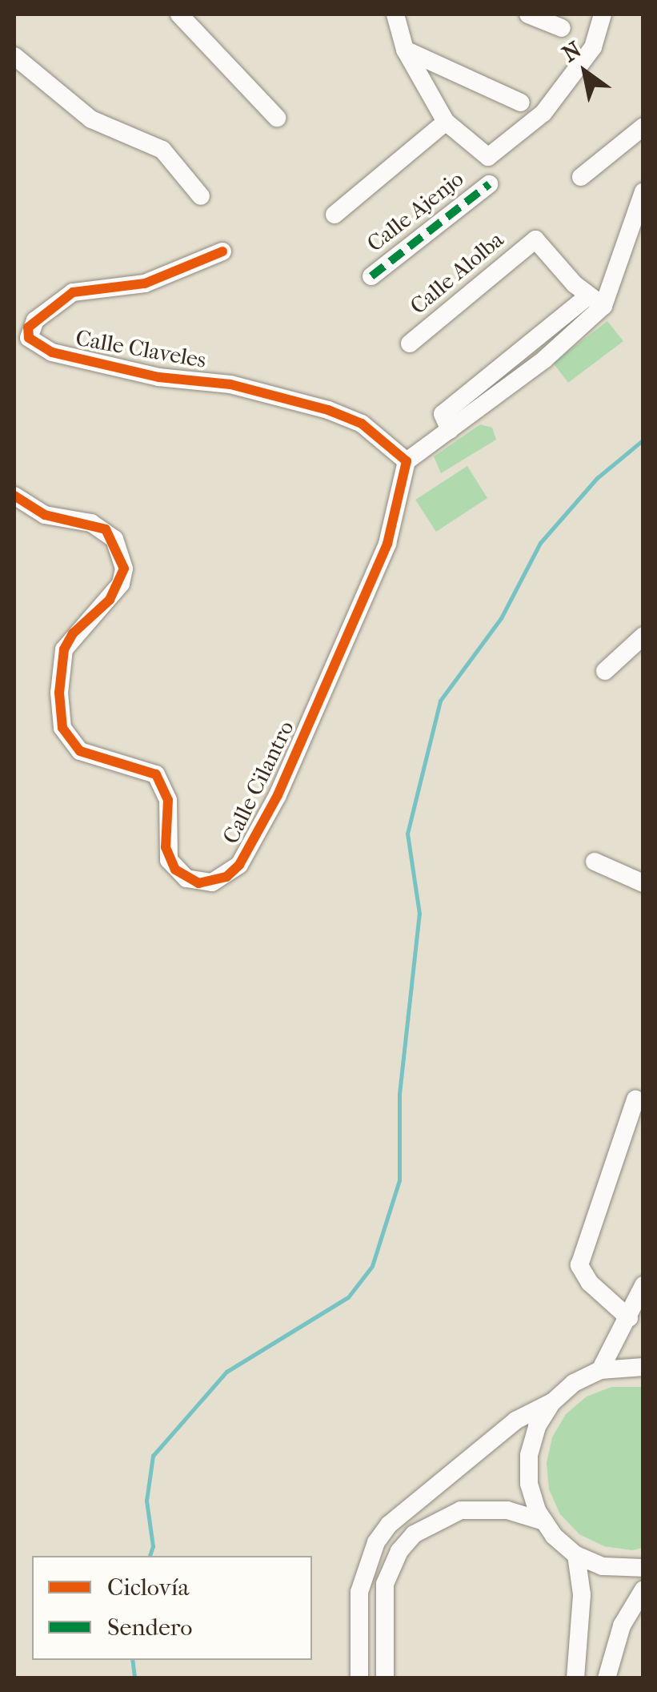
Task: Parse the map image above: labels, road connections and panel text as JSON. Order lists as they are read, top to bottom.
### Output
{
  "streets": {
    "street": [
      "Calle Ajenjo",
      "Calle Alolba",
      "Calle Claveles",
      "Calle Cilantro"
    ]
  },
  "crossings": [
    ["Calle Claveles", "Calle Cilantro"]
  ],
  "legend": ["Ciclovía", "Sendero"],
  "north": "top left"
}
